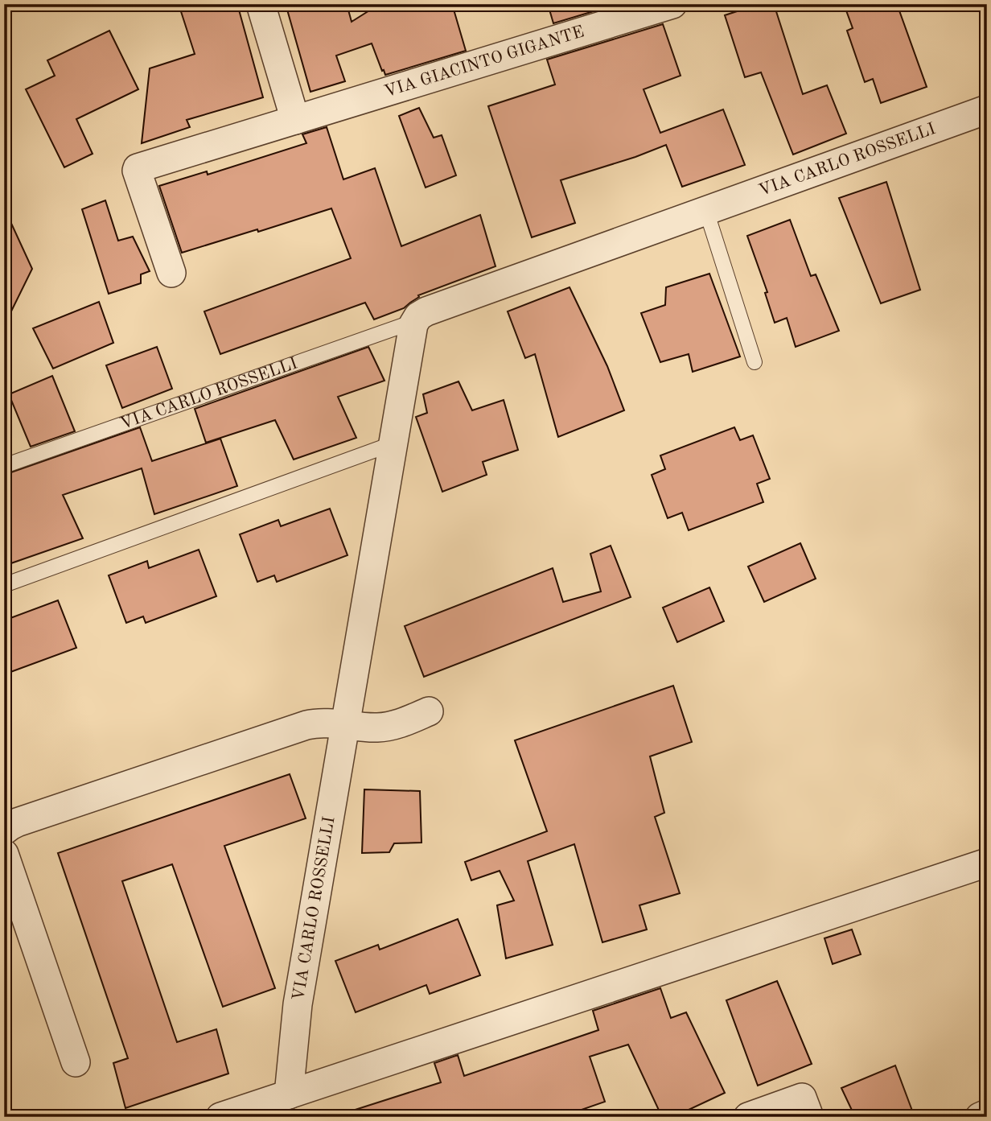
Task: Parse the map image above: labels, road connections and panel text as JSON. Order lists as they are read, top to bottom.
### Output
{
  "streets": {
    "street": ["VIA GIACINTO GIGANTE", "VIA CARLO ROSSELLI"]
  }
}
